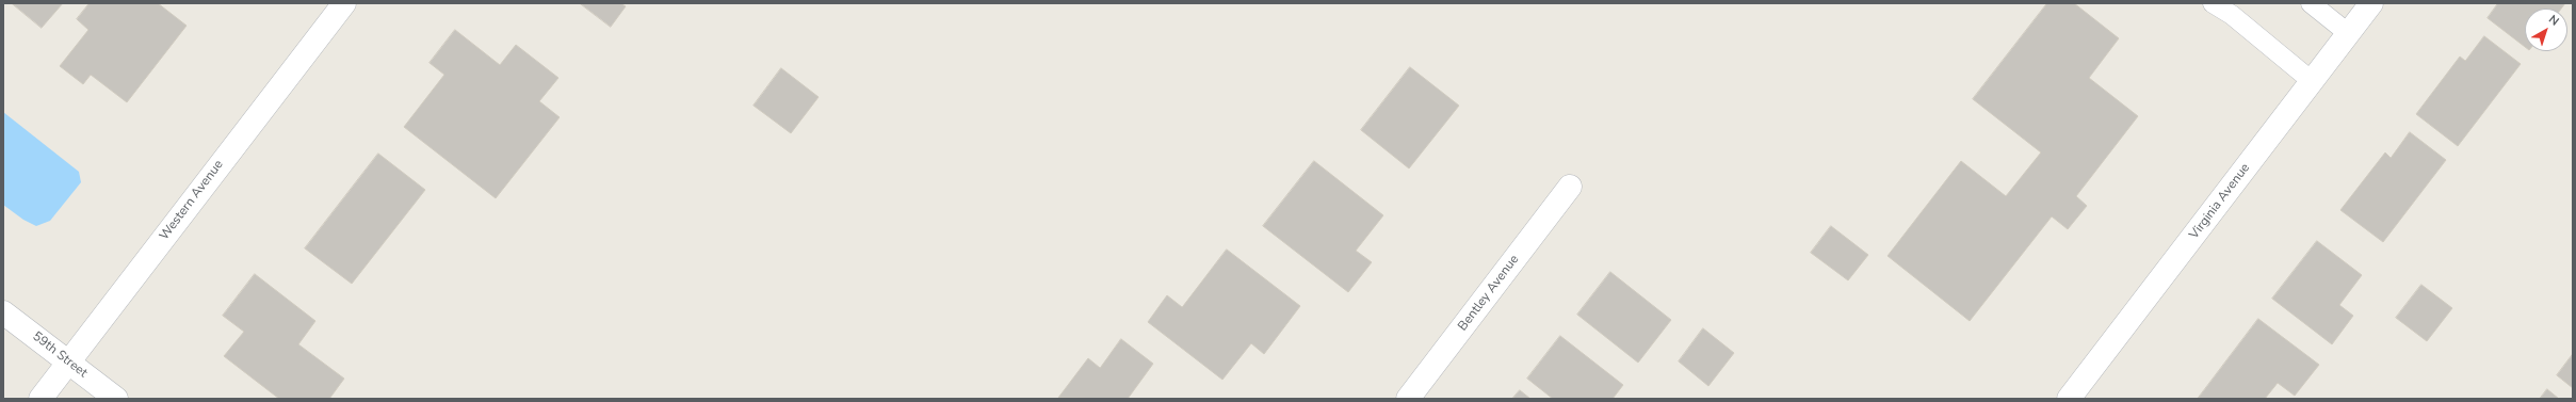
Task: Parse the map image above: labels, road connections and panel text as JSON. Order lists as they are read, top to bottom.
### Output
{
  "streets": {
    "street": [
      "Western Avenue",
      "Virginia Avenue",
      "Bentley Avenue",
      "59th Street"
    ]
  },
  "crossings": [
    ["Western Avenue", "59th Street"]
  ],
  "north": "top right"
}
